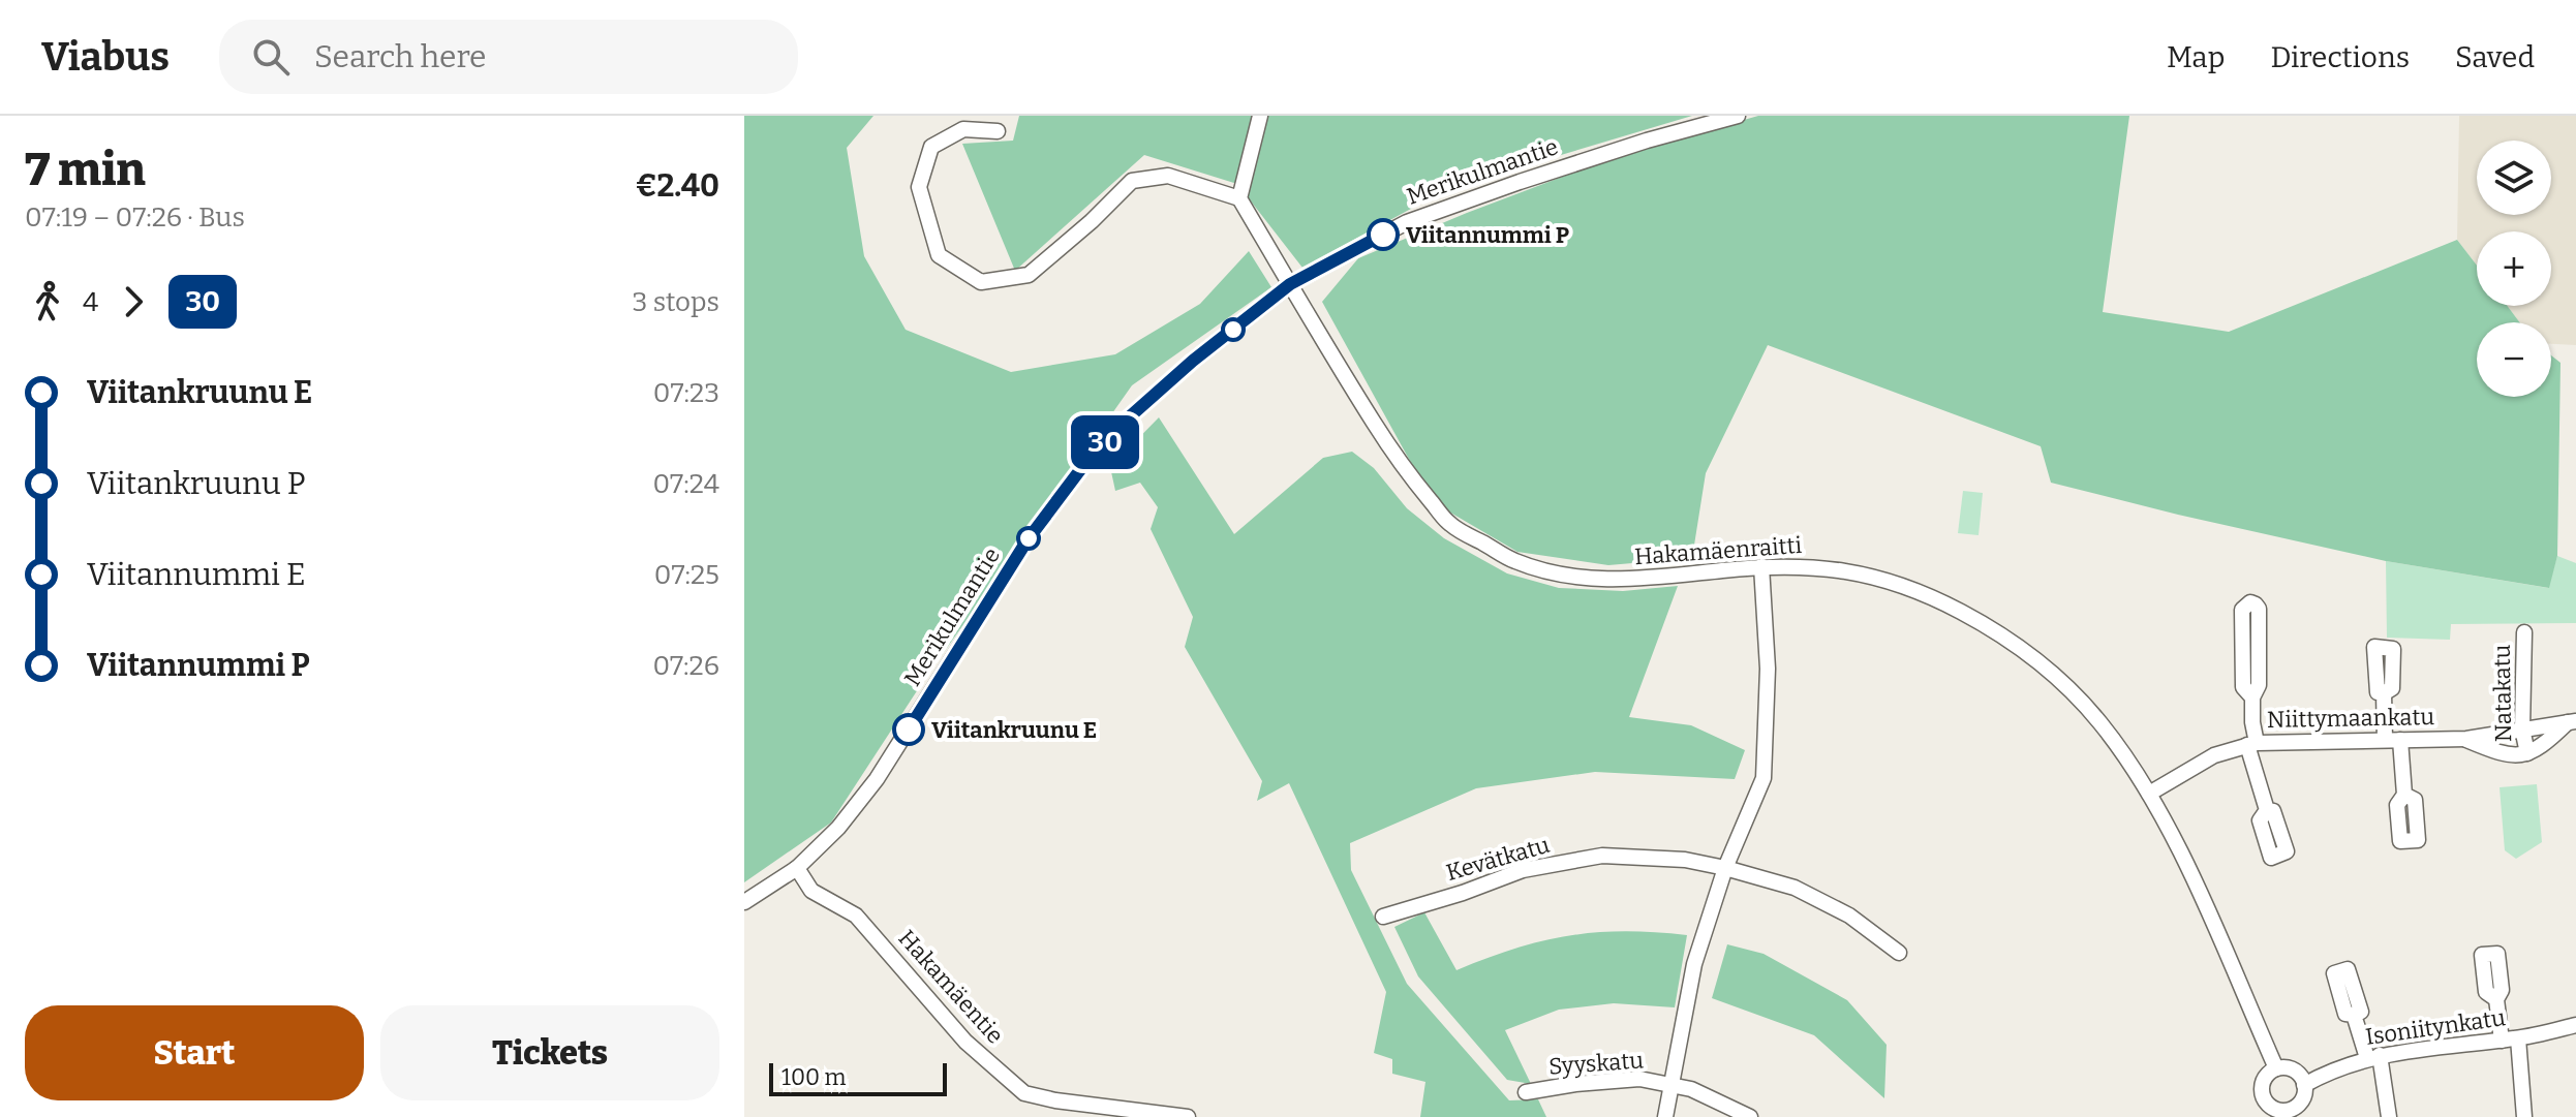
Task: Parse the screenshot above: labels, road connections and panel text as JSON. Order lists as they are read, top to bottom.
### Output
{
  "streets": {
    "street": [
      "Merikulmantie",
      "Hakamäenraitti",
      "Natakatu",
      "Niittymaankatu",
      "Kevätkatu",
      "Hakamäentie",
      "Isoniitynkatu",
      "Syyskatu"
    ]
  },
  "crossings": [
    ["Merikulmantie", "Hakamäenraitti"],
    ["Merikulmantie", "Hakamäentie"],
    ["Hakamäenraitti", "Niittymaankatu"],
    ["Hakamäenraitti", "Isoniitynkatu"],
    ["Natakatu", "Niittymaankatu"]
  ],
  "places": ["Viitannummi P", "Viitankruunu E"],
  "lines": ["bus line 30"],
  "scale_bar": "100 m",
  "page": {
    "header": "Viabus",
    "search": "Search here",
    "nav": ["Map", "Directions", "Saved"],
    "heading": ["7 min", "07:19 – 07:26 · Bus", "€2.40"],
    "on_map": "30",
    "map_buttons": ["+", "−"],
    "legs": ["4", "30", "3 stops"],
    "list": [
      {
        "name": "Viitankruunu E",
        "value": "07:23"
      },
      {
        "name": "Viitankruunu P",
        "value": "07:24"
      },
      {
        "name": "Viitannummi E",
        "value": "07:25"
      },
      {
        "name": "Viitannummi P",
        "value": "07:26"
      }
    ],
    "buttons": ["Start", "Tickets"],
    "scale": "100 m"
  }
}
